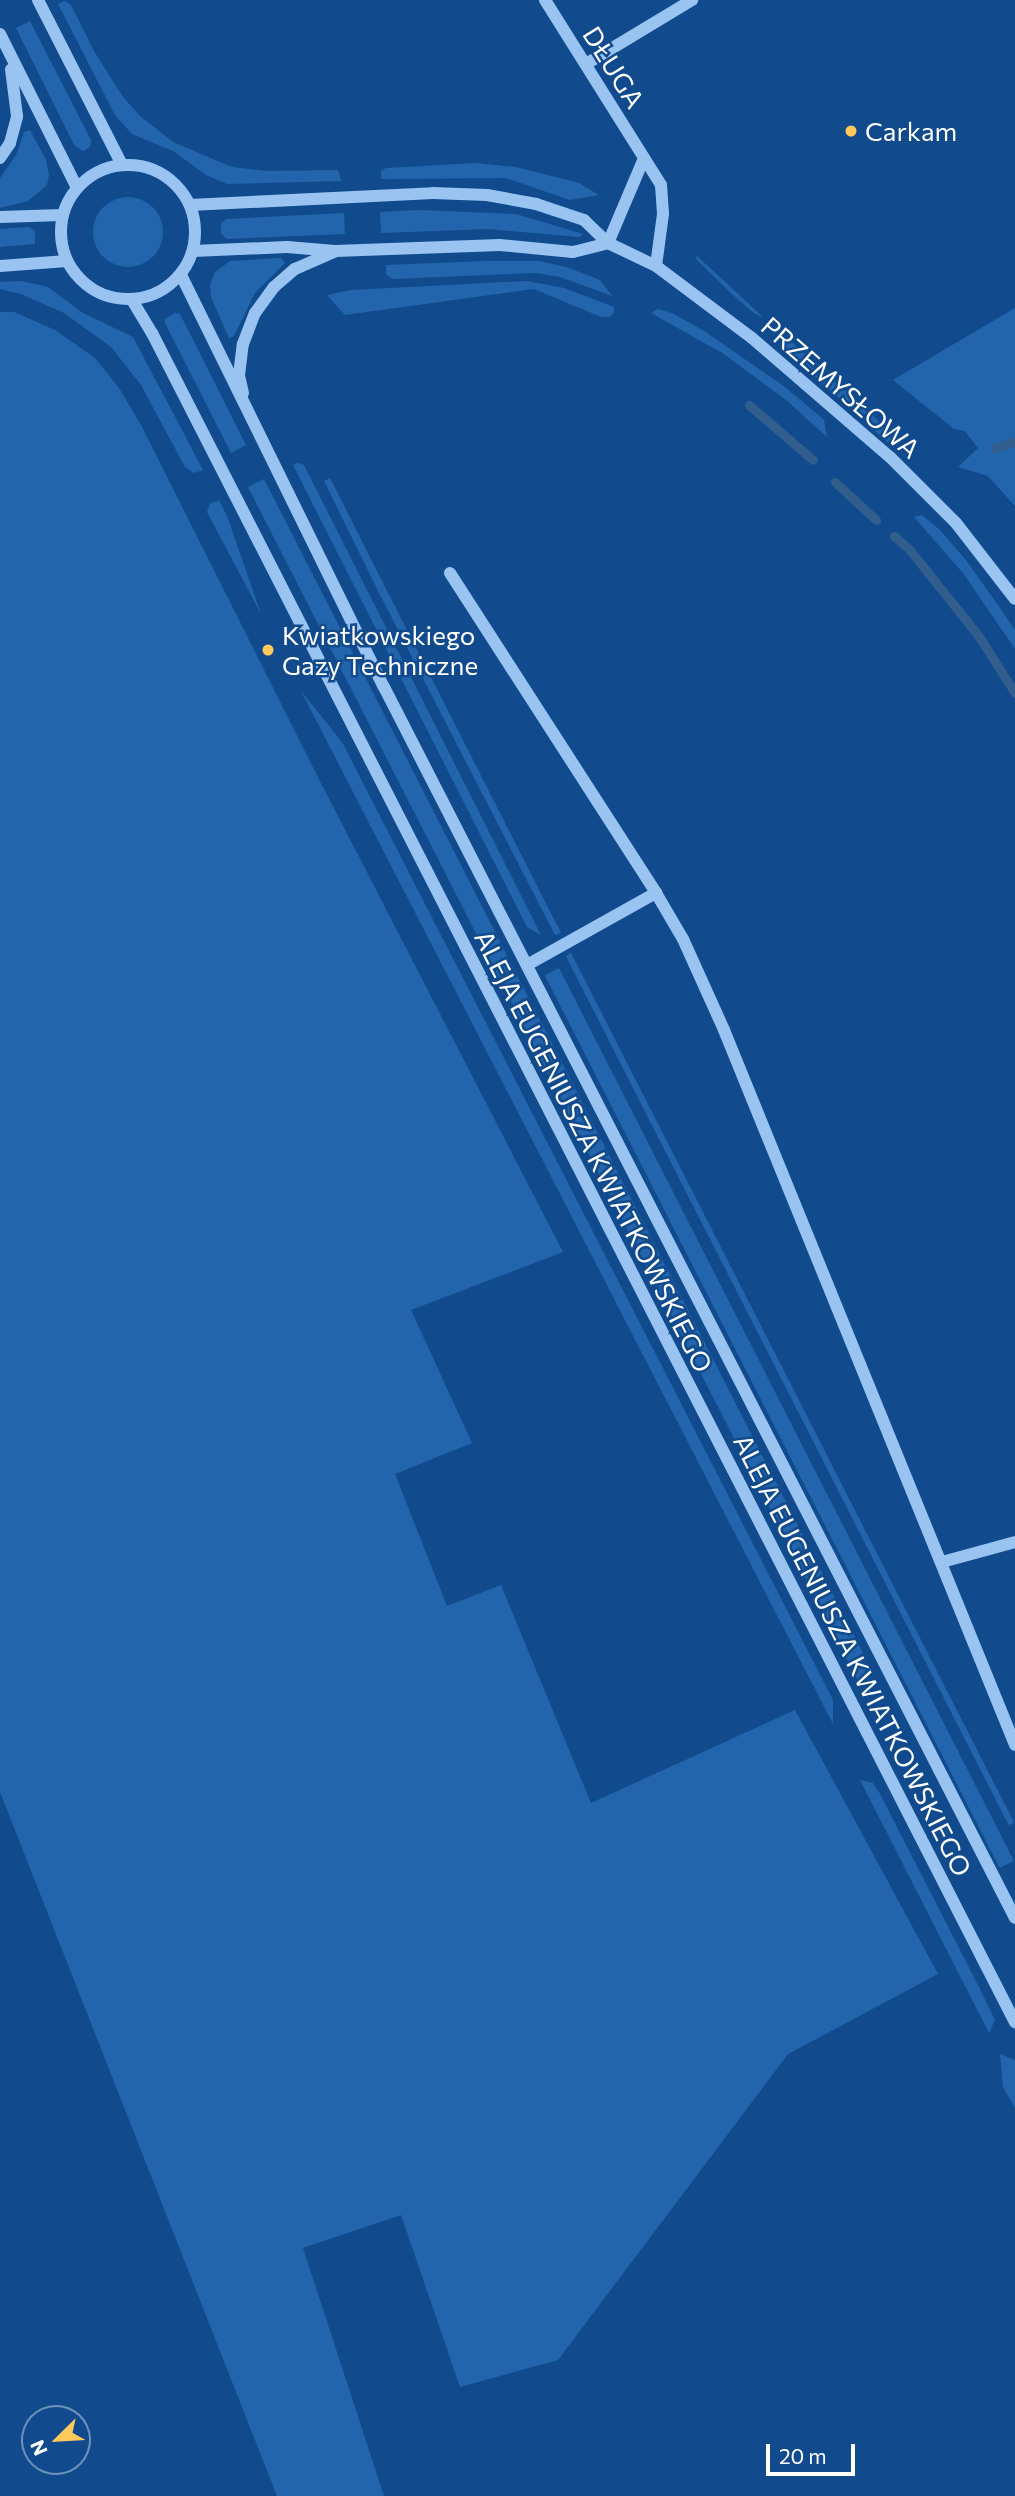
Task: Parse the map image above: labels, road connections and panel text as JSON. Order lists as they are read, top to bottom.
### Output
{
  "streets": {
    "street": ["DŁUGA", "PRZEMYSŁOWA", "ALEJA EUGENIUSZA KWIATKOWSKIEGO"]
  },
  "crossings": [
    ["DŁUGA", "PRZEMYSŁOWA"],
    ["PRZEMYSŁOWA", "ALEJA EUGENIUSZA KWIATKOWSKIEGO"]
  ],
  "places": ["Carkam", "Kwiatkowskiego Gazy Techniczne"],
  "scale_bar": "20 m",
  "north": "bottom left"
}
